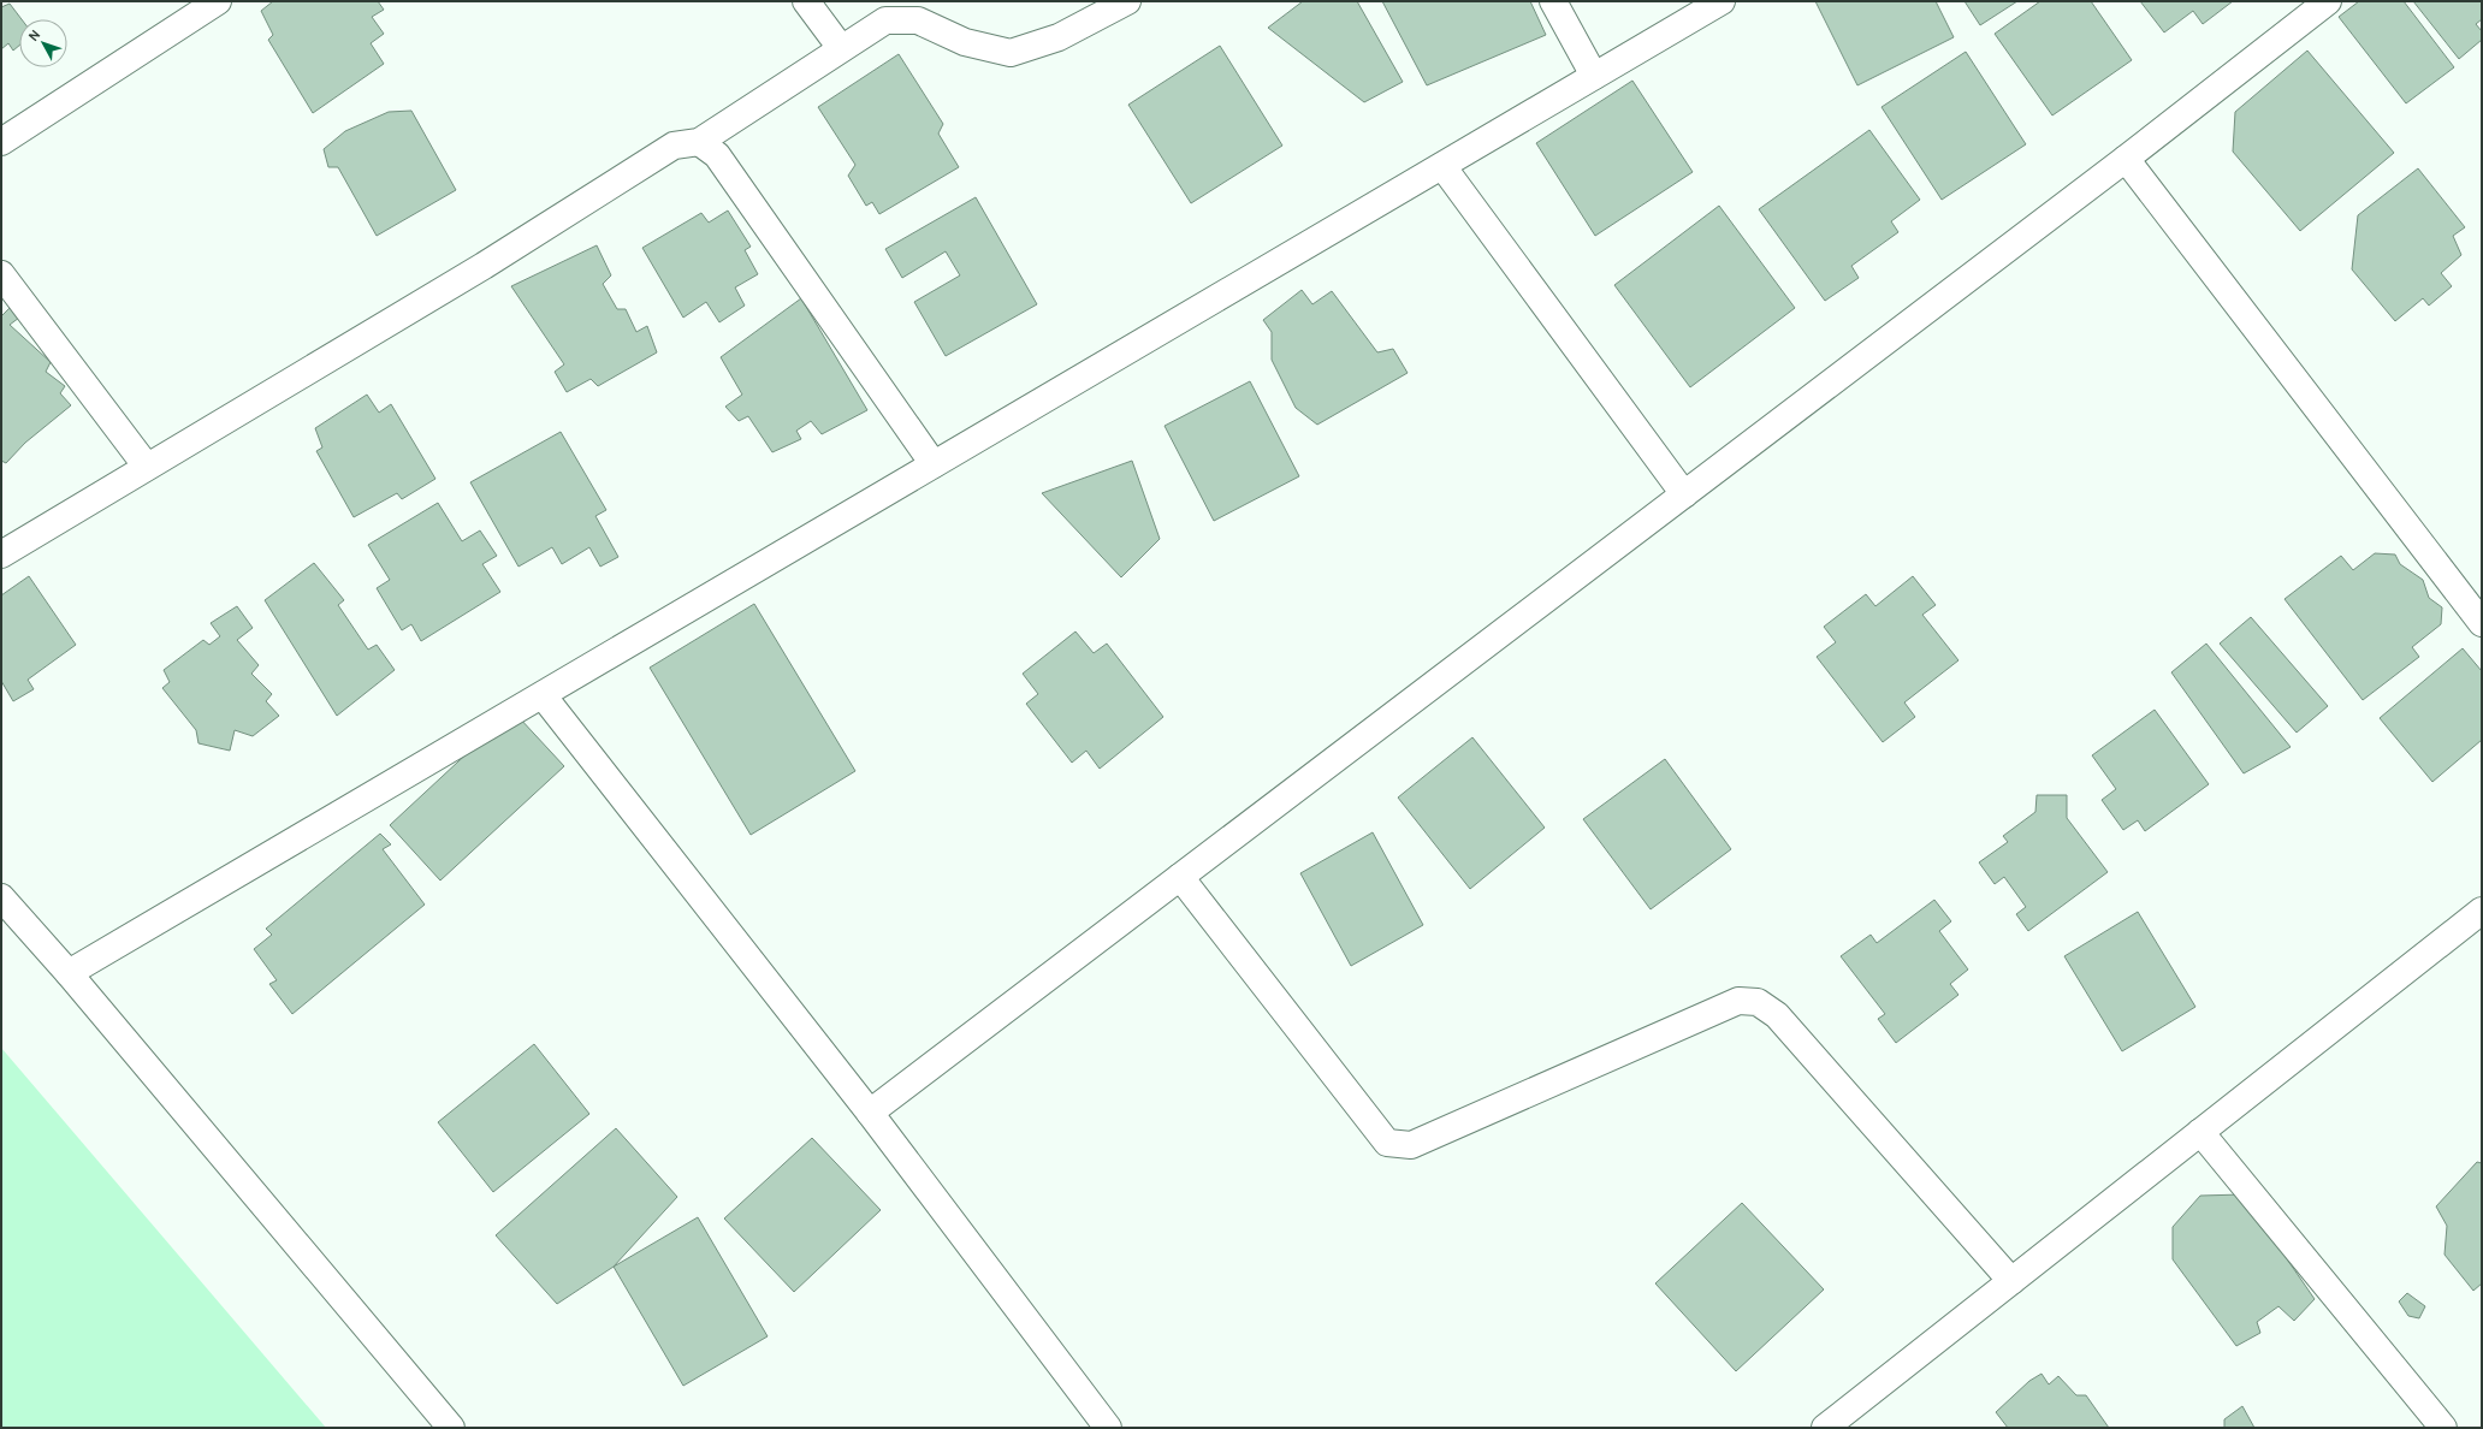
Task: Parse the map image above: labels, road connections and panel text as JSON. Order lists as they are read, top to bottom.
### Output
{
  "north": "top left"
}
